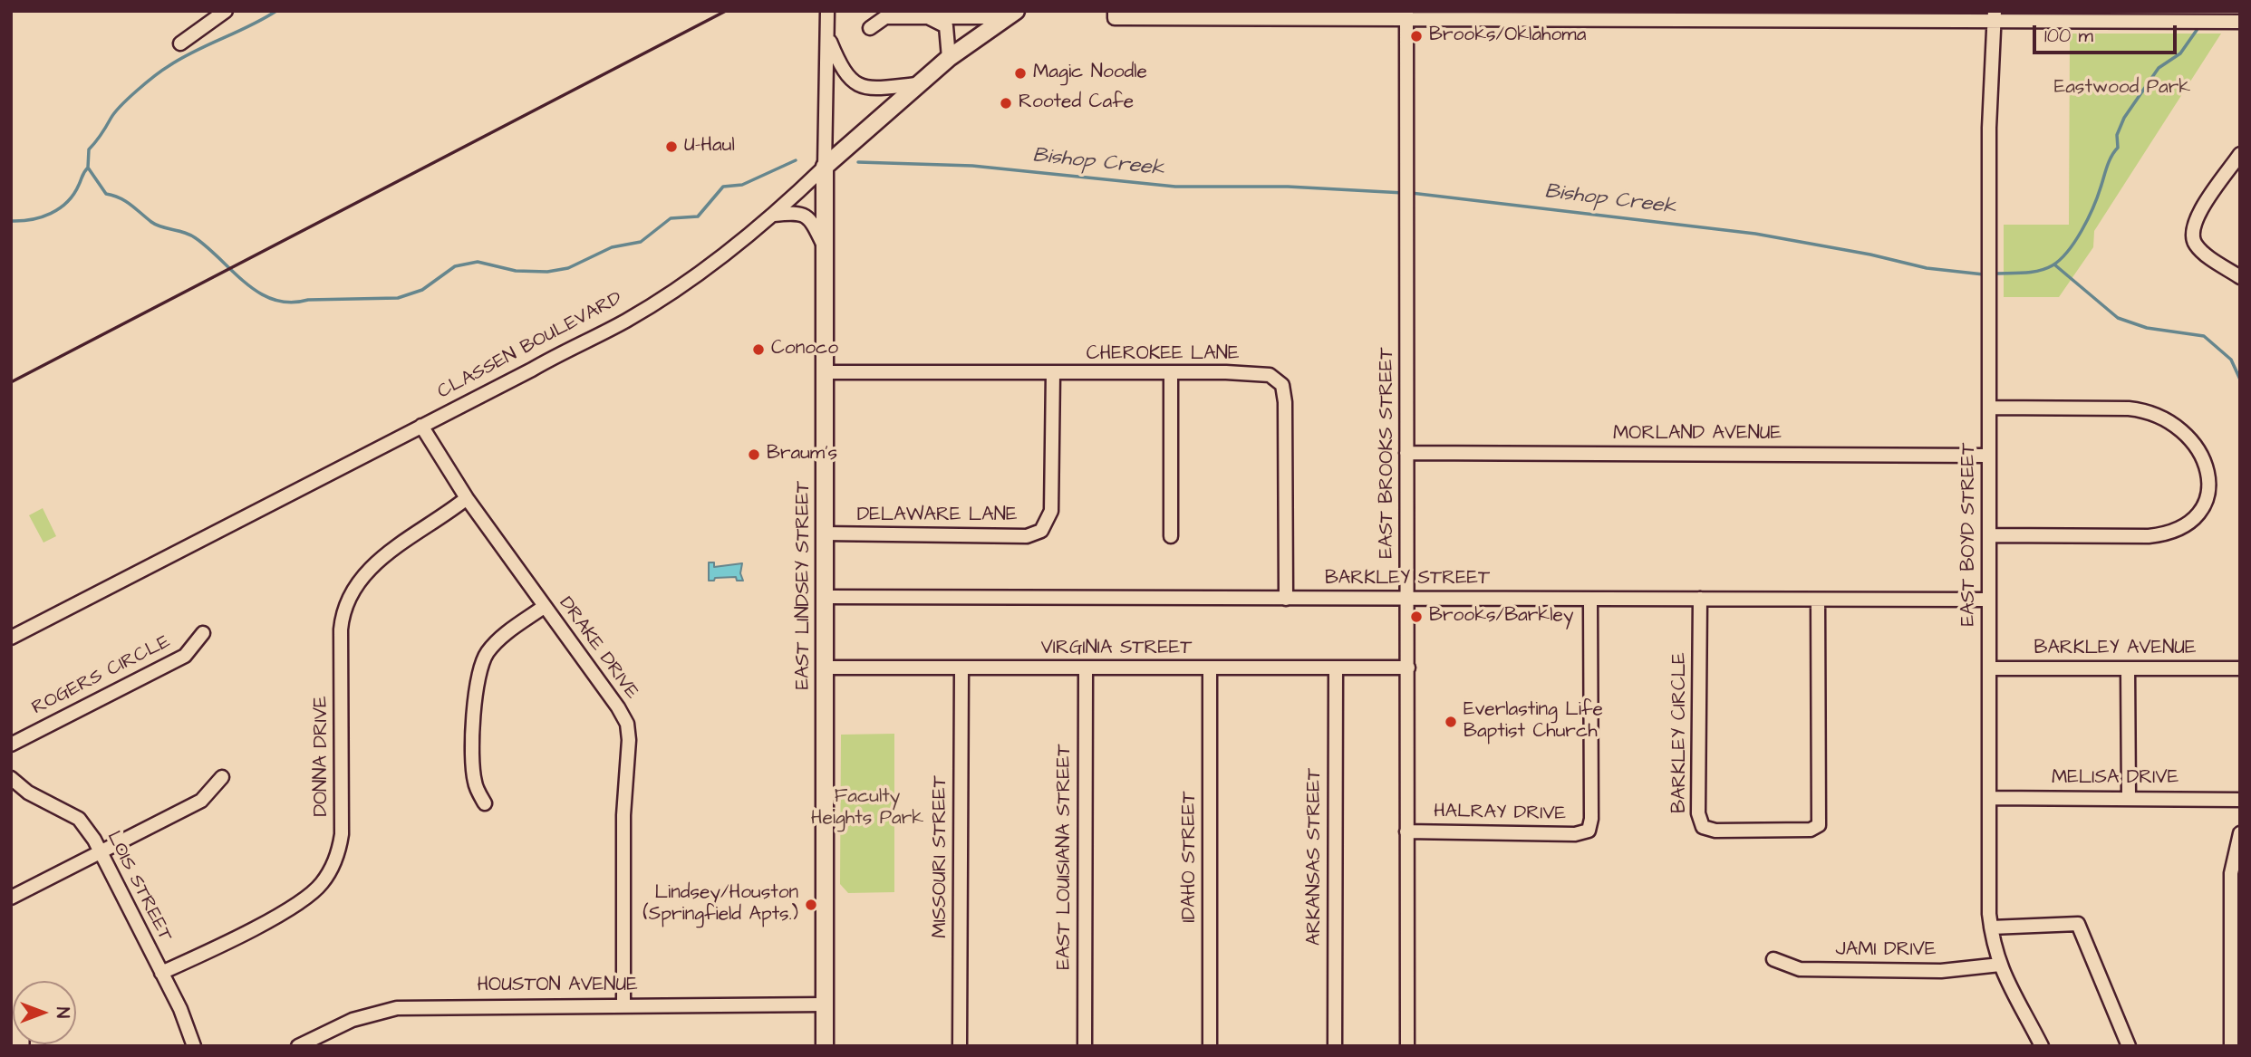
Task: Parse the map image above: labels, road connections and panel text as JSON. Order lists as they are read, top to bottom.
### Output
{
  "streets": {
    "main road": ["CLASSEN BOULEVARD", "EAST LINDSEY STREET"],
    "street": [
      "CHEROKEE LANE",
      "MORLAND AVENUE",
      "EAST BROOKS STREET",
      "DELAWARE LANE",
      "EAST BOYD STREET",
      "BARKLEY STREET",
      "DRAKE DRIVE",
      "VIRGINIA STREET",
      "BARKLEY AVENUE",
      "ROGERS CIRCLE",
      "BARKLEY CIRCLE",
      "DONNA DRIVE",
      "MELISA DRIVE",
      "HALRAY DRIVE",
      "MISSOURI STREET",
      "EAST LOUISIANA STREET",
      "IDAHO STREET",
      "ARKANSAS STREET",
      "LOIS STREET",
      "JAMI DRIVE",
      "HOUSTON AVENUE"
    ]
  },
  "crossings": [
    ["CLASSEN BOULEVARD", "EAST LINDSEY STREET"],
    ["CLASSEN BOULEVARD", "DRAKE DRIVE"],
    ["CHEROKEE LANE", "DELAWARE LANE"],
    ["CHEROKEE LANE", "BARKLEY STREET"],
    ["CHEROKEE LANE", "EAST LINDSEY STREET"],
    ["MORLAND AVENUE", "EAST BROOKS STREET"],
    ["MORLAND AVENUE", "EAST BOYD STREET"],
    ["EAST BROOKS STREET", "BARKLEY STREET"],
    ["EAST BROOKS STREET", "VIRGINIA STREET"],
    ["EAST BROOKS STREET", "HALRAY DRIVE"],
    ["DELAWARE LANE", "EAST LINDSEY STREET"],
    ["EAST BOYD STREET", "BARKLEY STREET"],
    ["EAST BOYD STREET", "BARKLEY AVENUE"],
    ["EAST BOYD STREET", "MELISA DRIVE"],
    ["EAST BOYD STREET", "JAMI DRIVE"],
    ["BARKLEY STREET", "EAST LINDSEY STREET"],
    ["BARKLEY STREET", "BARKLEY CIRCLE"],
    ["BARKLEY STREET", "HALRAY DRIVE"],
    ["EAST LINDSEY STREET", "VIRGINIA STREET"],
    ["EAST LINDSEY STREET", "HOUSTON AVENUE"],
    ["DRAKE DRIVE", "DONNA DRIVE"],
    ["DRAKE DRIVE", "HOUSTON AVENUE"],
    ["VIRGINIA STREET", "MISSOURI STREET"],
    ["VIRGINIA STREET", "EAST LOUISIANA STREET"],
    ["VIRGINIA STREET", "IDAHO STREET"],
    ["VIRGINIA STREET", "ARKANSAS STREET"],
    ["DONNA DRIVE", "LOIS STREET"]
  ],
  "water": ["Bishop Creek"],
  "parks": ["Eastwood Park", "Faculty Heights Park"],
  "places": [
    "Brooks/Oklahoma",
    "Magic Noodle",
    "Rooted Cafe",
    "U-Haul",
    "Conoco",
    "Braum's",
    "Brooks/Barkley",
    "Everlasting Life Baptist Church",
    "Lindsey/Houston (Springfield Apts.)"
  ],
  "scale_bar": "100 m",
  "north": "right"
}
